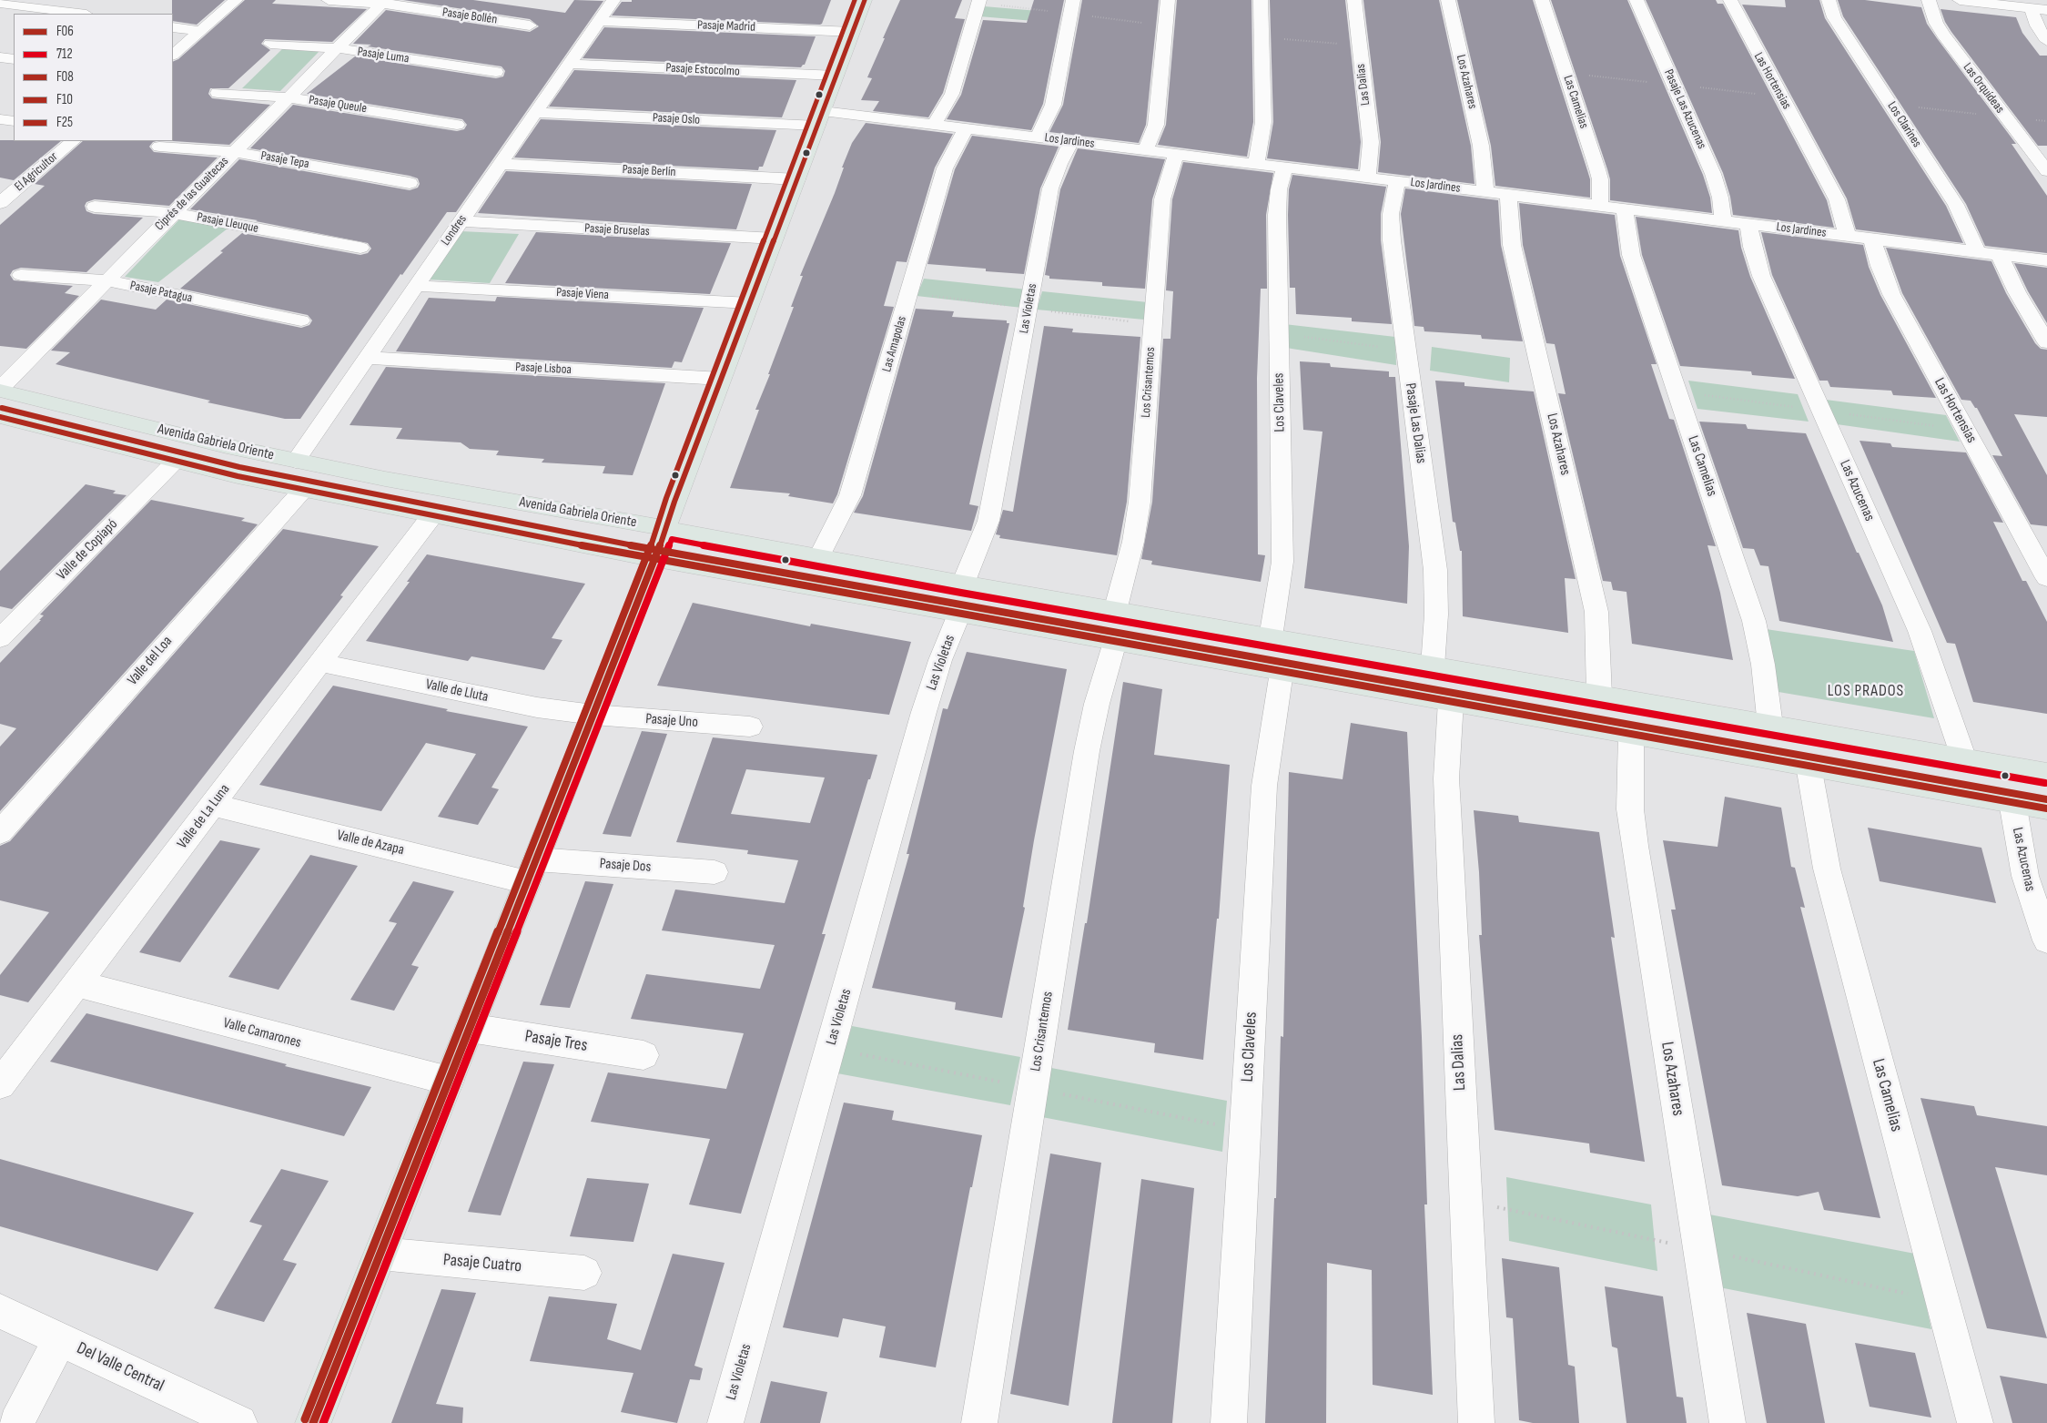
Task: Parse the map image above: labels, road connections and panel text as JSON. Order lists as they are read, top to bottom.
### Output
{
  "streets": {
    "main road": ["Avenida Gabriela Oriente"],
    "street": [
      "Pasaje Bollén",
      "Pasaje Madrid",
      "Pasaje Luma",
      "Pasaje Estocolmo",
      "Las Hortensias",
      "Los Azahares",
      "Las Dalias",
      "Las Orquídeas",
      "Las Camelias",
      "Pasaje Queule",
      "Pasaje Las Azucenas",
      "Pasaje Oslo",
      "Los Clarines",
      "Los Jardines",
      "Pasaje Tepa",
      "Pasaje Berlín",
      "El Agricultor",
      "Ciprés de las Guaitecas",
      "Pasaje Lleuque",
      "Londres",
      "Pasaje Bruselas",
      "Pasaje Patagua",
      "Pasaje Viena",
      "Las Violetas",
      "Las Amapolas",
      "Pasaje Lisboa",
      "Los Crisantemos",
      "Los Claveles",
      "Pasaje Las Dalias",
      "Las Azucenas",
      "Valle de Copiapó",
      "Valle del Loa",
      "Valle de Lluta",
      "Pasaje Uno",
      "Valle de La Luna",
      "Valle de Azapa",
      "Pasaje Dos",
      "Valle Camarones",
      "Pasaje Tres",
      "Pasaje Cuatro",
      "Del Valle Central"
    ]
  },
  "crossings": [
    ["Pasaje Bollén", "Ciprés de las Guaitecas"],
    ["Pasaje Madrid", "Londres"],
    ["Pasaje Luma", "Ciprés de las Guaitecas"],
    ["Pasaje Estocolmo", "Londres"],
    ["Las Hortensias", "Los Jardines"],
    ["Los Azahares", "Los Jardines"],
    ["Los Azahares", "Avenida Gabriela Oriente"],
    ["Las Dalias", "Los Jardines"],
    ["Las Dalias", "Avenida Gabriela Oriente"],
    ["Las Camelias", "Los Jardines"],
    ["Las Camelias", "Avenida Gabriela Oriente"],
    ["Pasaje Queule", "Ciprés de las Guaitecas"],
    ["Pasaje Las Azucenas", "Los Jardines"],
    ["Pasaje Oslo", "Los Jardines"],
    ["Pasaje Oslo", "Londres"],
    ["Los Clarines", "Los Jardines"],
    ["Los Jardines", "Las Violetas"],
    ["Los Jardines", "Las Amapolas"],
    ["Los Jardines", "Los Crisantemos"],
    ["Los Jardines", "Los Claveles"],
    ["Los Jardines", "Pasaje Las Dalias"],
    ["Los Jardines", "Las Azucenas"],
    ["Pasaje Tepa", "Ciprés de las Guaitecas"],
    ["Pasaje Berlín", "Londres"],
    ["Ciprés de las Guaitecas", "Pasaje Lleuque"],
    ["Ciprés de las Guaitecas", "Pasaje Patagua"],
    ["Ciprés de las Guaitecas", "Avenida Gabriela Oriente"],
    ["Londres", "Pasaje Bruselas"],
    ["Londres", "Pasaje Viena"],
    ["Londres", "Pasaje Lisboa"],
    ["Londres", "Avenida Gabriela Oriente"],
    ["Las Violetas", "Avenida Gabriela Oriente"],
    ["Las Amapolas", "Avenida Gabriela Oriente"],
    ["Los Crisantemos", "Avenida Gabriela Oriente"],
    ["Los Claveles", "Avenida Gabriela Oriente"],
    ["Pasaje Las Dalias", "Avenida Gabriela Oriente"],
    ["Avenida Gabriela Oriente", "Las Azucenas"],
    ["Avenida Gabriela Oriente", "Valle de Copiapó"],
    ["Avenida Gabriela Oriente", "Valle del Loa"],
    ["Avenida Gabriela Oriente", "Valle de La Luna"],
    ["Valle de Lluta", "Pasaje Uno"],
    ["Valle de Lluta", "Valle de La Luna"],
    ["Valle de La Luna", "Valle de Azapa"],
    ["Valle de La Luna", "Valle Camarones"],
    ["Valle de Azapa", "Pasaje Dos"]
  ],
  "districts": ["LOS PRADOS"],
  "lines": [
    "transit line F10",
    "transit line F25",
    "transit line F08",
    "transit line F06",
    "transit line 712"
  ],
  "legend": [
    "F06",
    "712",
    "F08",
    "F10",
    "F25"
  ]
}
